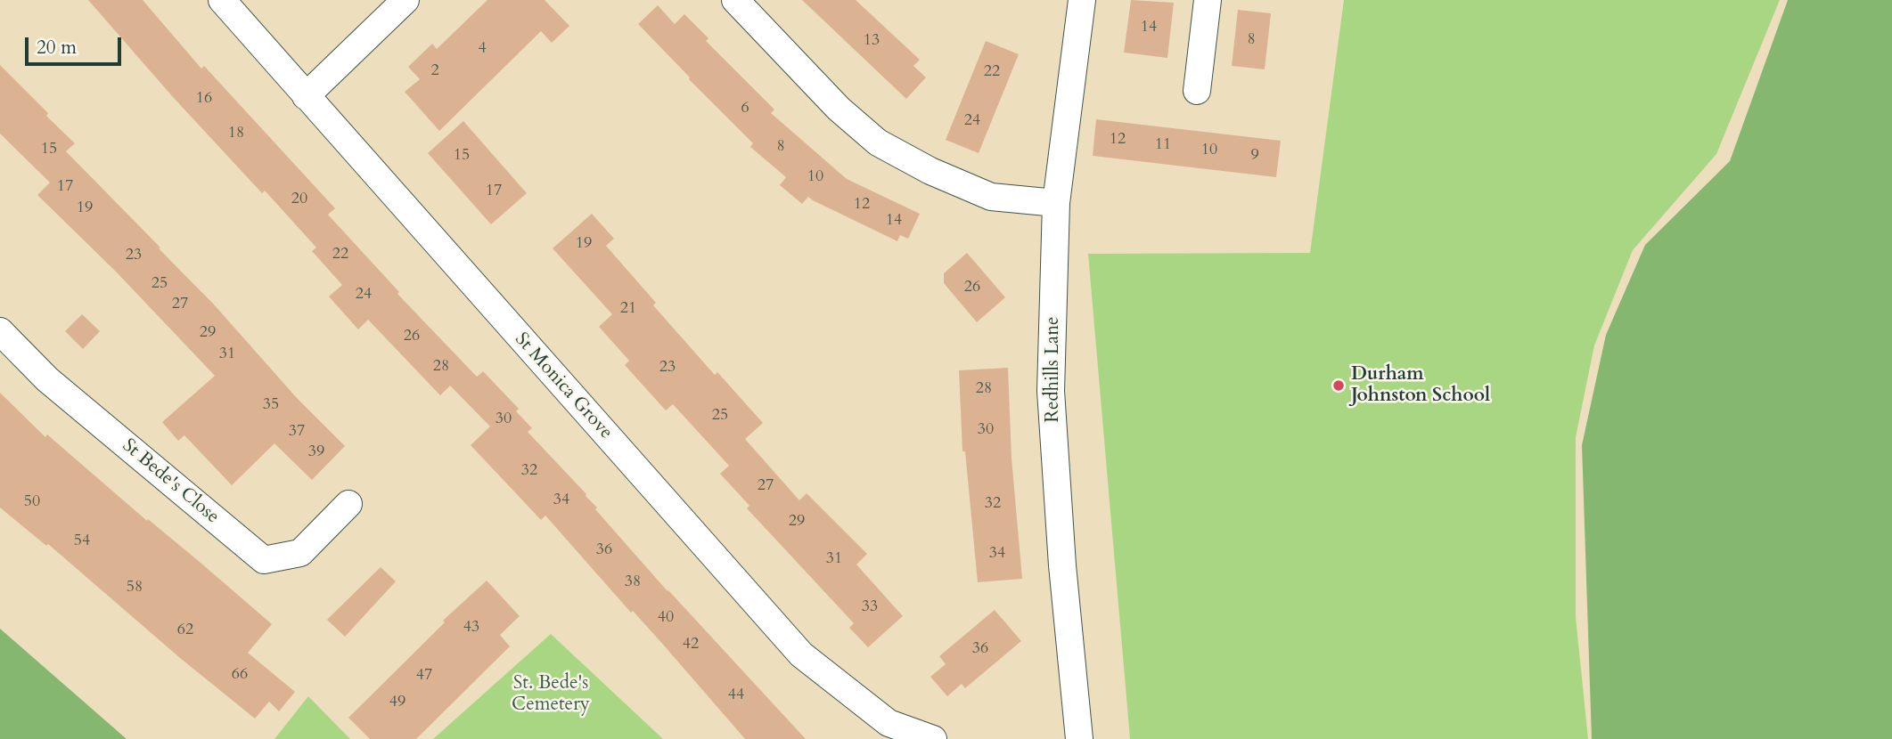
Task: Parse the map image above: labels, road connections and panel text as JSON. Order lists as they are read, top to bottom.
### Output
{
  "streets": {
    "street": ["Redhills Lane", "St Monica Grove", "St Bede's Close"]
  },
  "parks": ["St. Bede's Cemetery"],
  "places": ["Durham Johnston School"],
  "house_numbers": [
    "14",
    "8",
    "13",
    "4",
    "2",
    "22",
    "16",
    "6",
    "24",
    "18",
    "12",
    "11",
    "8",
    "15",
    "10",
    "15",
    "9",
    "10",
    "17",
    "17",
    "20",
    "12",
    "19",
    "14",
    "19",
    "22",
    "23",
    "25",
    "26",
    "24",
    "27",
    "21",
    "29",
    "26",
    "31",
    "28",
    "23",
    "28",
    "35",
    "25",
    "30",
    "30",
    "37",
    "39",
    "32",
    "27",
    "34",
    "50",
    "32",
    "29",
    "54",
    "36",
    "34",
    "31",
    "38",
    "58",
    "33",
    "40",
    "43",
    "62",
    "42",
    "36",
    "66",
    "47",
    "44",
    "49"
  ],
  "scale_bar": "20 m"
}
